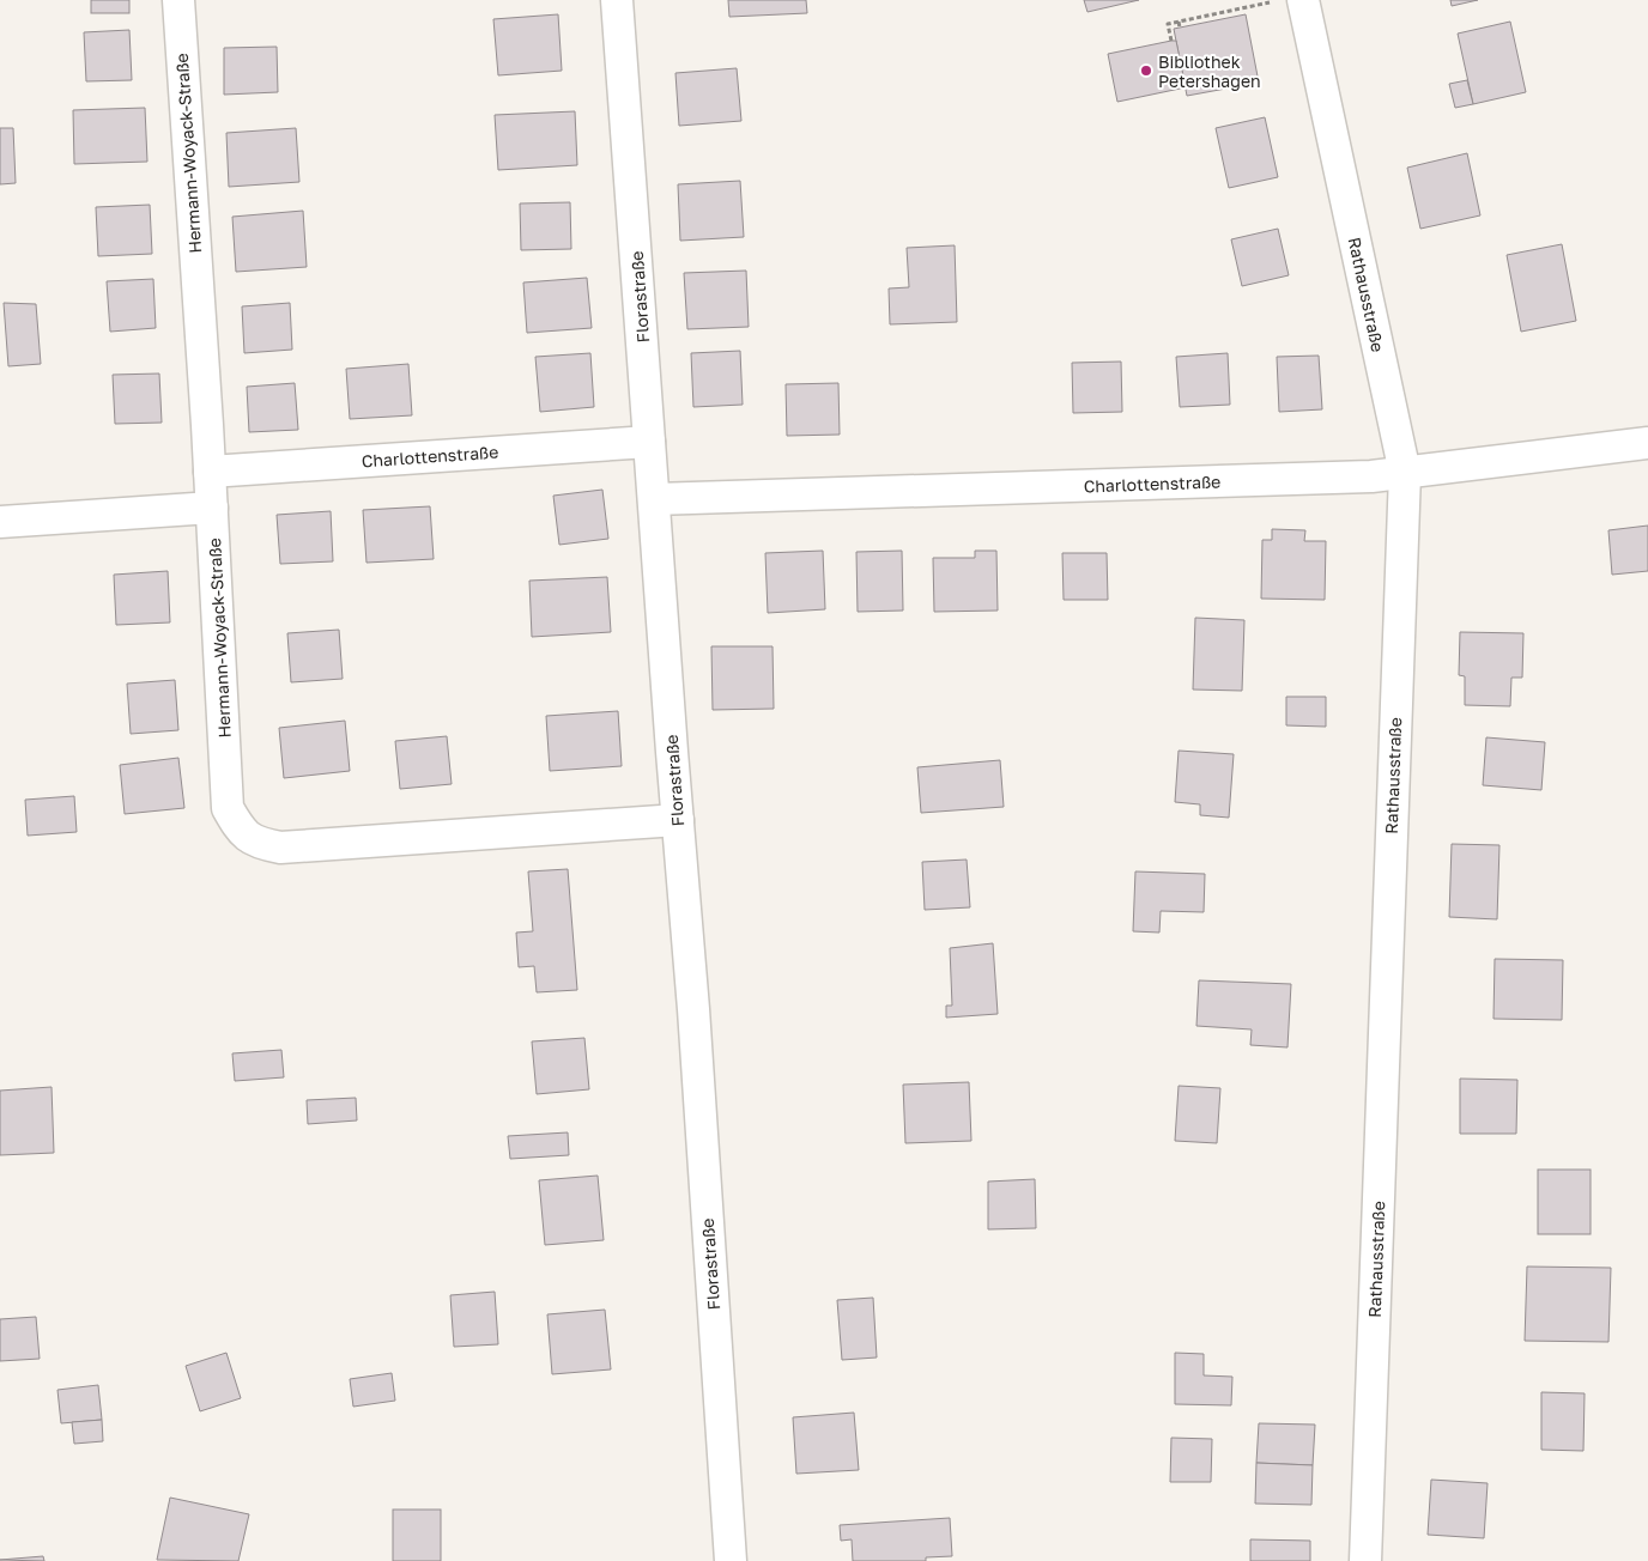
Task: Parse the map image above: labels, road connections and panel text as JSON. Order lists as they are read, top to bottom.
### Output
{
  "streets": {
    "street": [
      "Hermann-Woyack-Straße",
      "Rathausstraße",
      "Florastraße",
      "Charlottenstraße"
    ]
  },
  "crossings": [
    ["Hermann-Woyack-Straße", "Florastraße"],
    ["Hermann-Woyack-Straße", "Charlottenstraße"],
    ["Rathausstraße", "Charlottenstraße"],
    ["Florastraße", "Charlottenstraße"]
  ],
  "places": ["Bibliothek Petershagen"]
}
